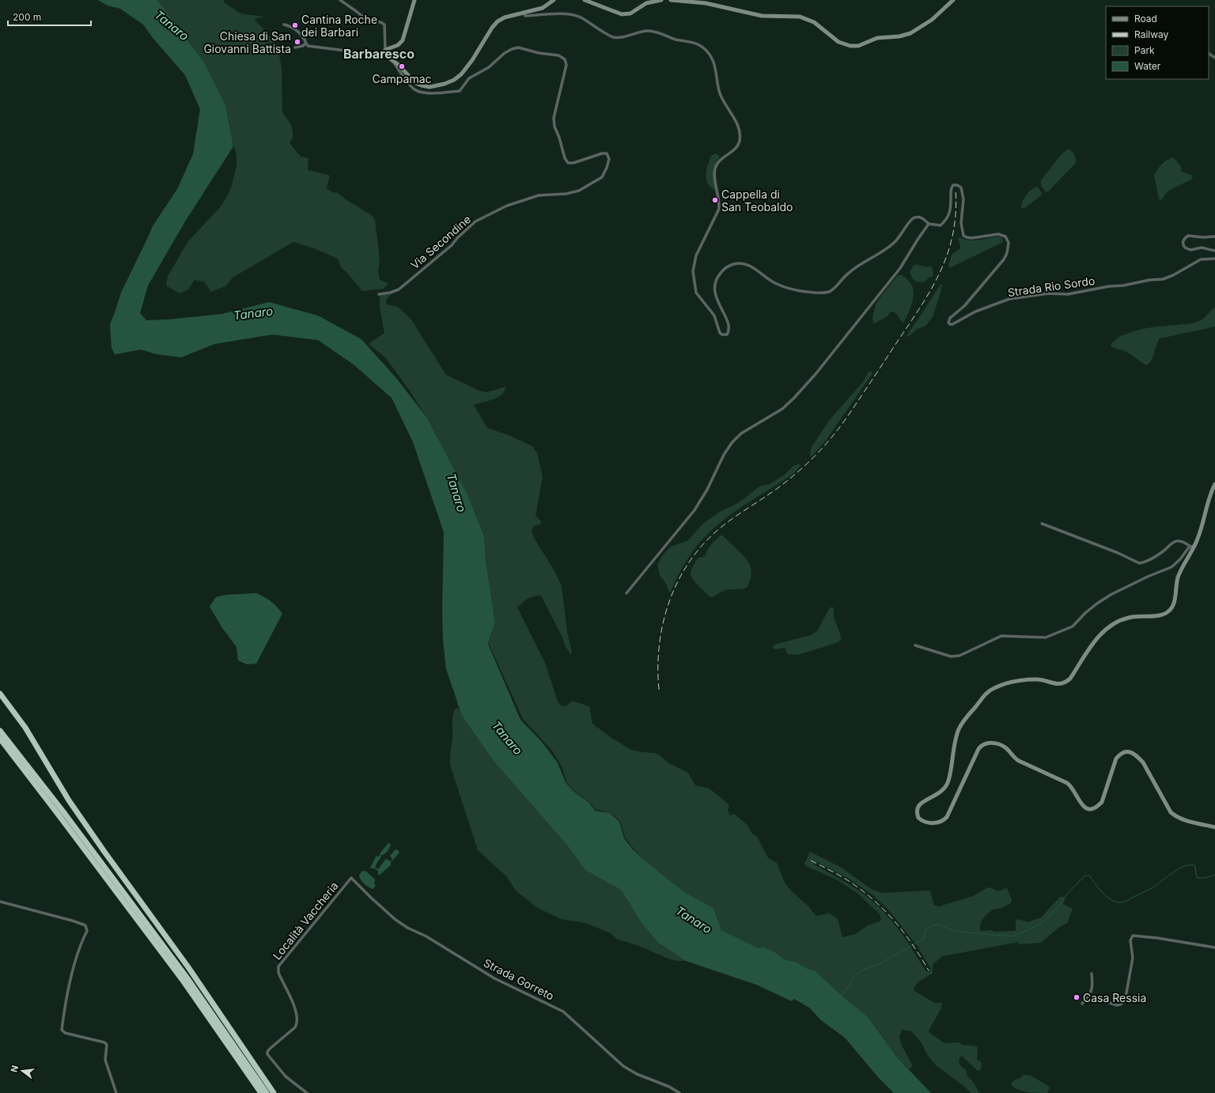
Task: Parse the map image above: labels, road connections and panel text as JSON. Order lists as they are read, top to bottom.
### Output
{
  "streets": {
    "street": [
      "Via Secondine",
      "Strada Rio Sordo",
      "Località Vaccheria",
      "Strada Gorreto"
    ]
  },
  "crossings": [
    ["Località Vaccheria", "Strada Gorreto"]
  ],
  "districts": ["Barbaresco"],
  "water": ["Tanaro"],
  "places": [
    "Cantina Roche dei Barbari",
    "Chiesa di San Giovanni Battista",
    "Campamac",
    "Cappella di San Teobaldo",
    "Casa Ressia"
  ],
  "legend": [
    "Road",
    "Railway",
    "Park",
    "Water"
  ],
  "scale_bar": "200 m",
  "north": "left"
}
